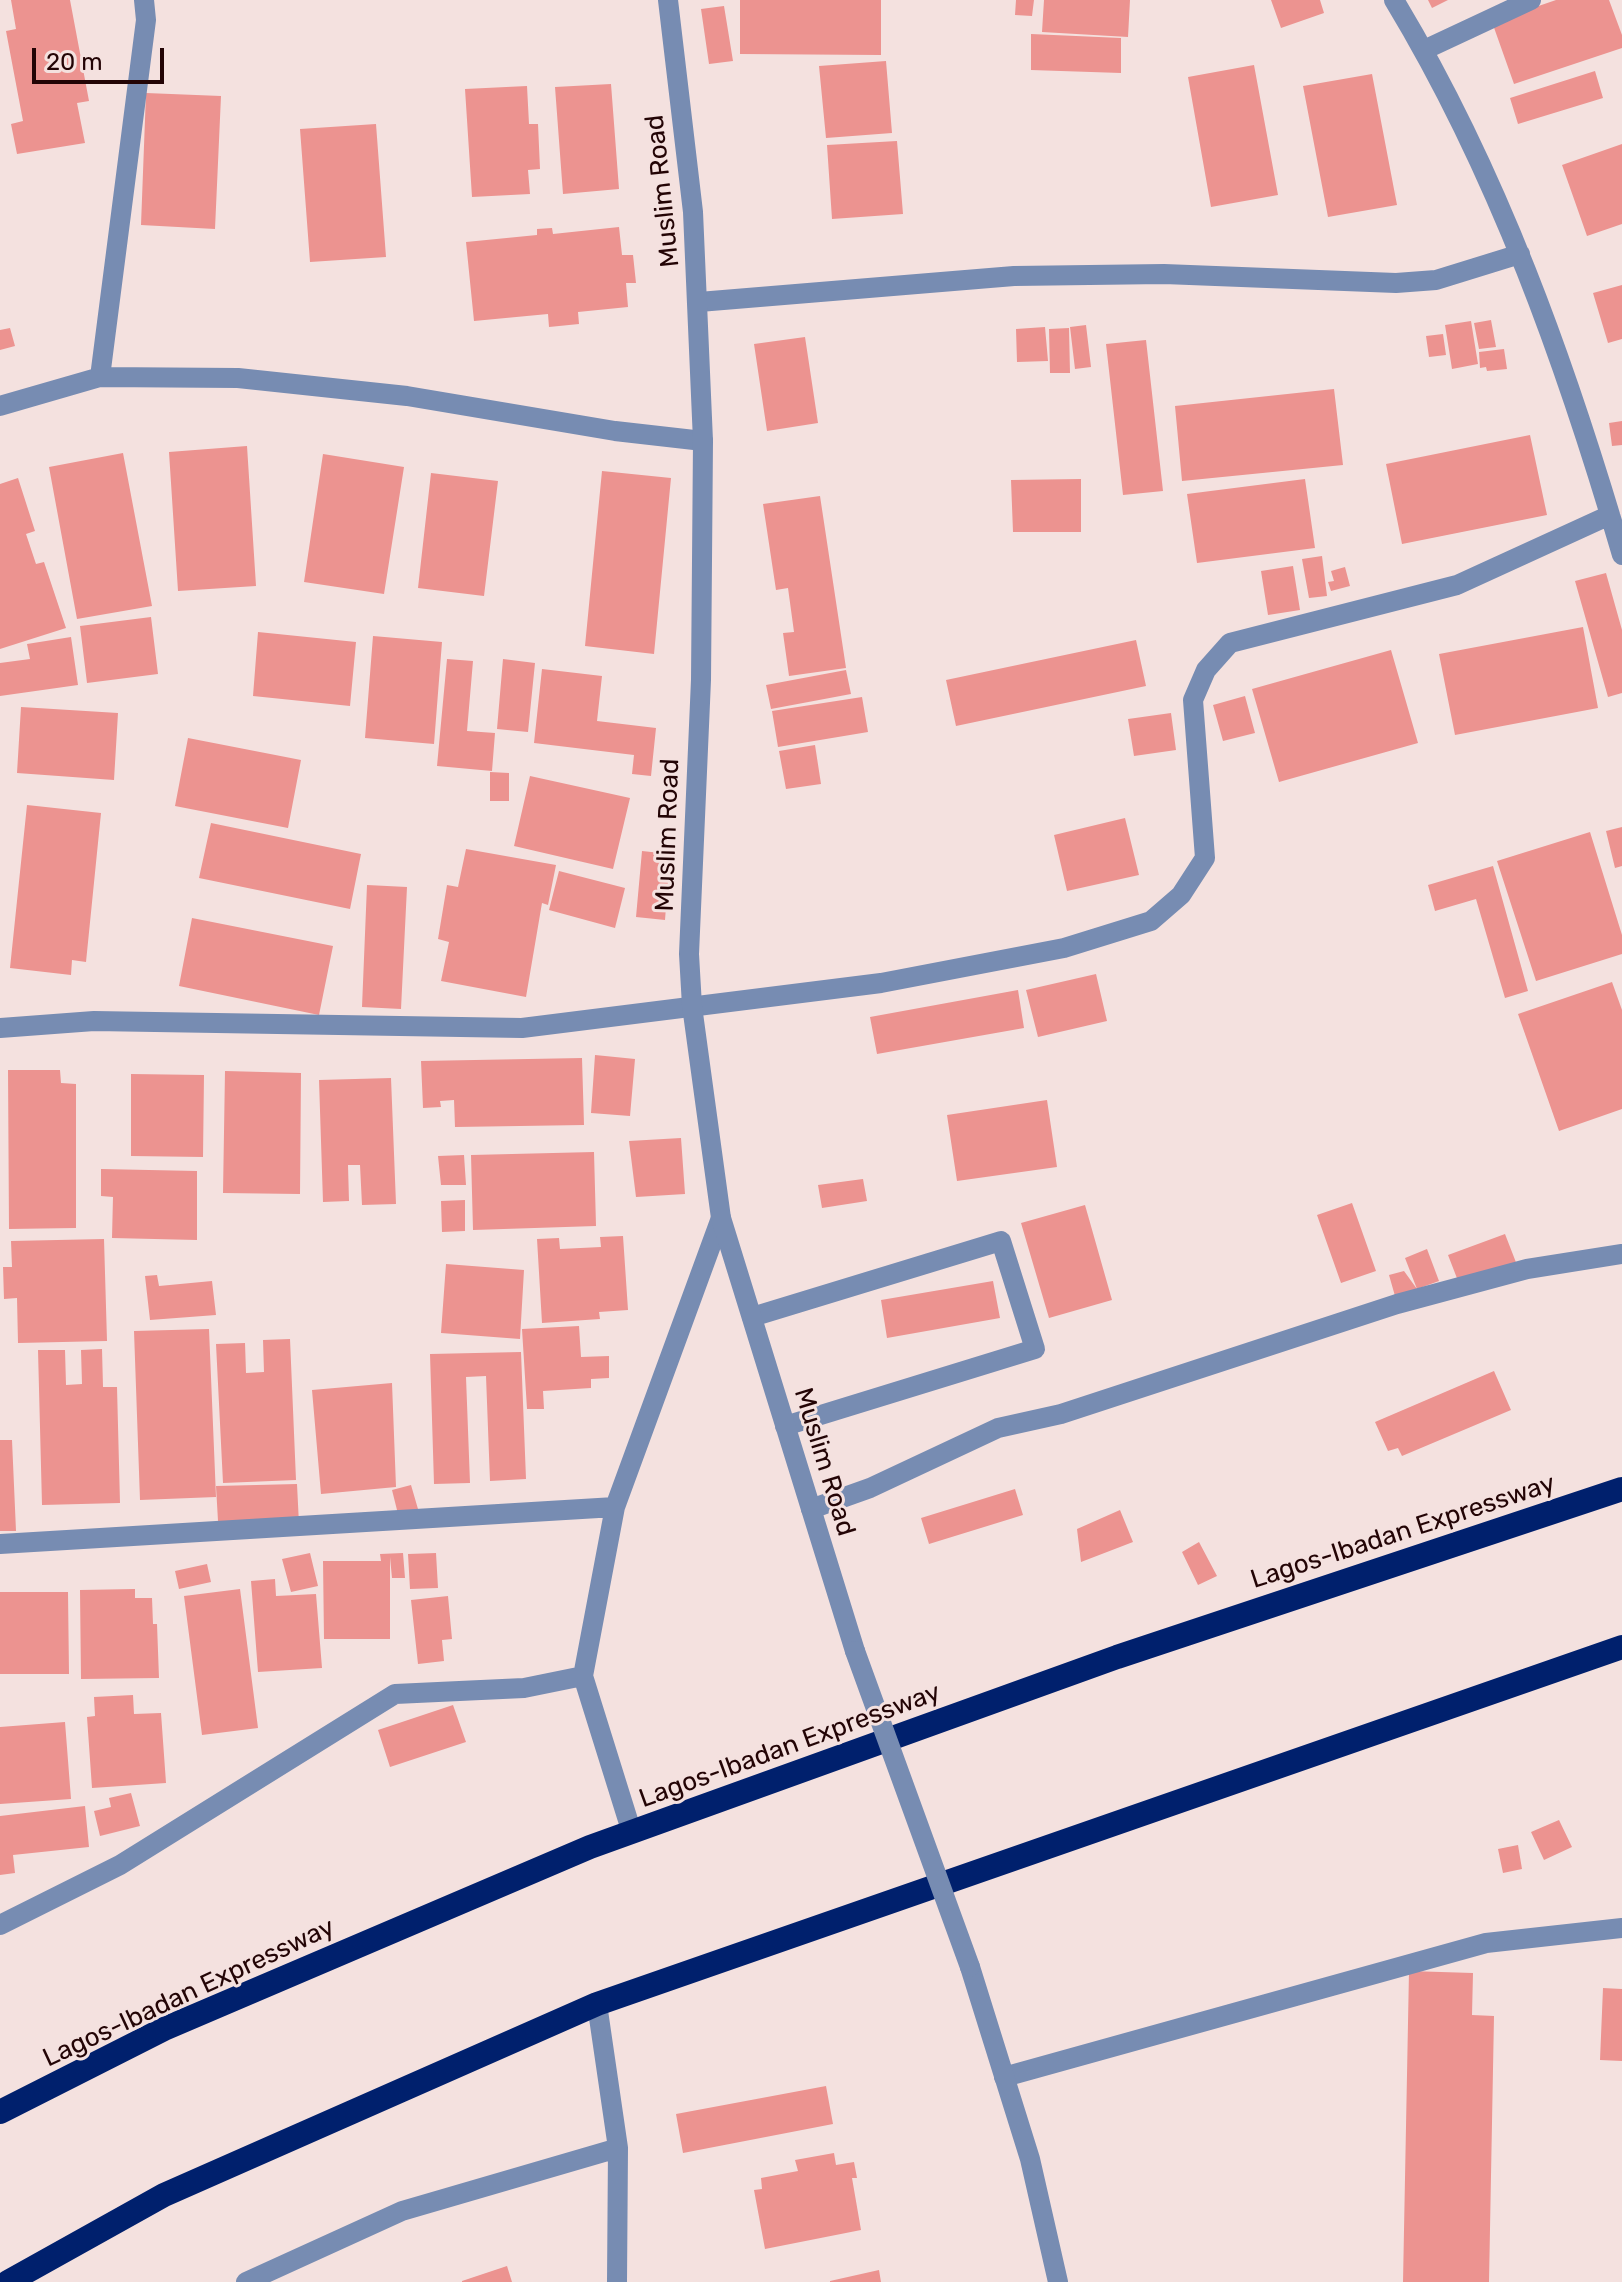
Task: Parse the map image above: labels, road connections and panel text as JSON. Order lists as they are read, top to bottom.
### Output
{
  "streets": {
    "highway": ["Lagos-Ibadan Expressway"],
    "street": ["Muslim Road"]
  },
  "scale_bar": "20 m"
}
